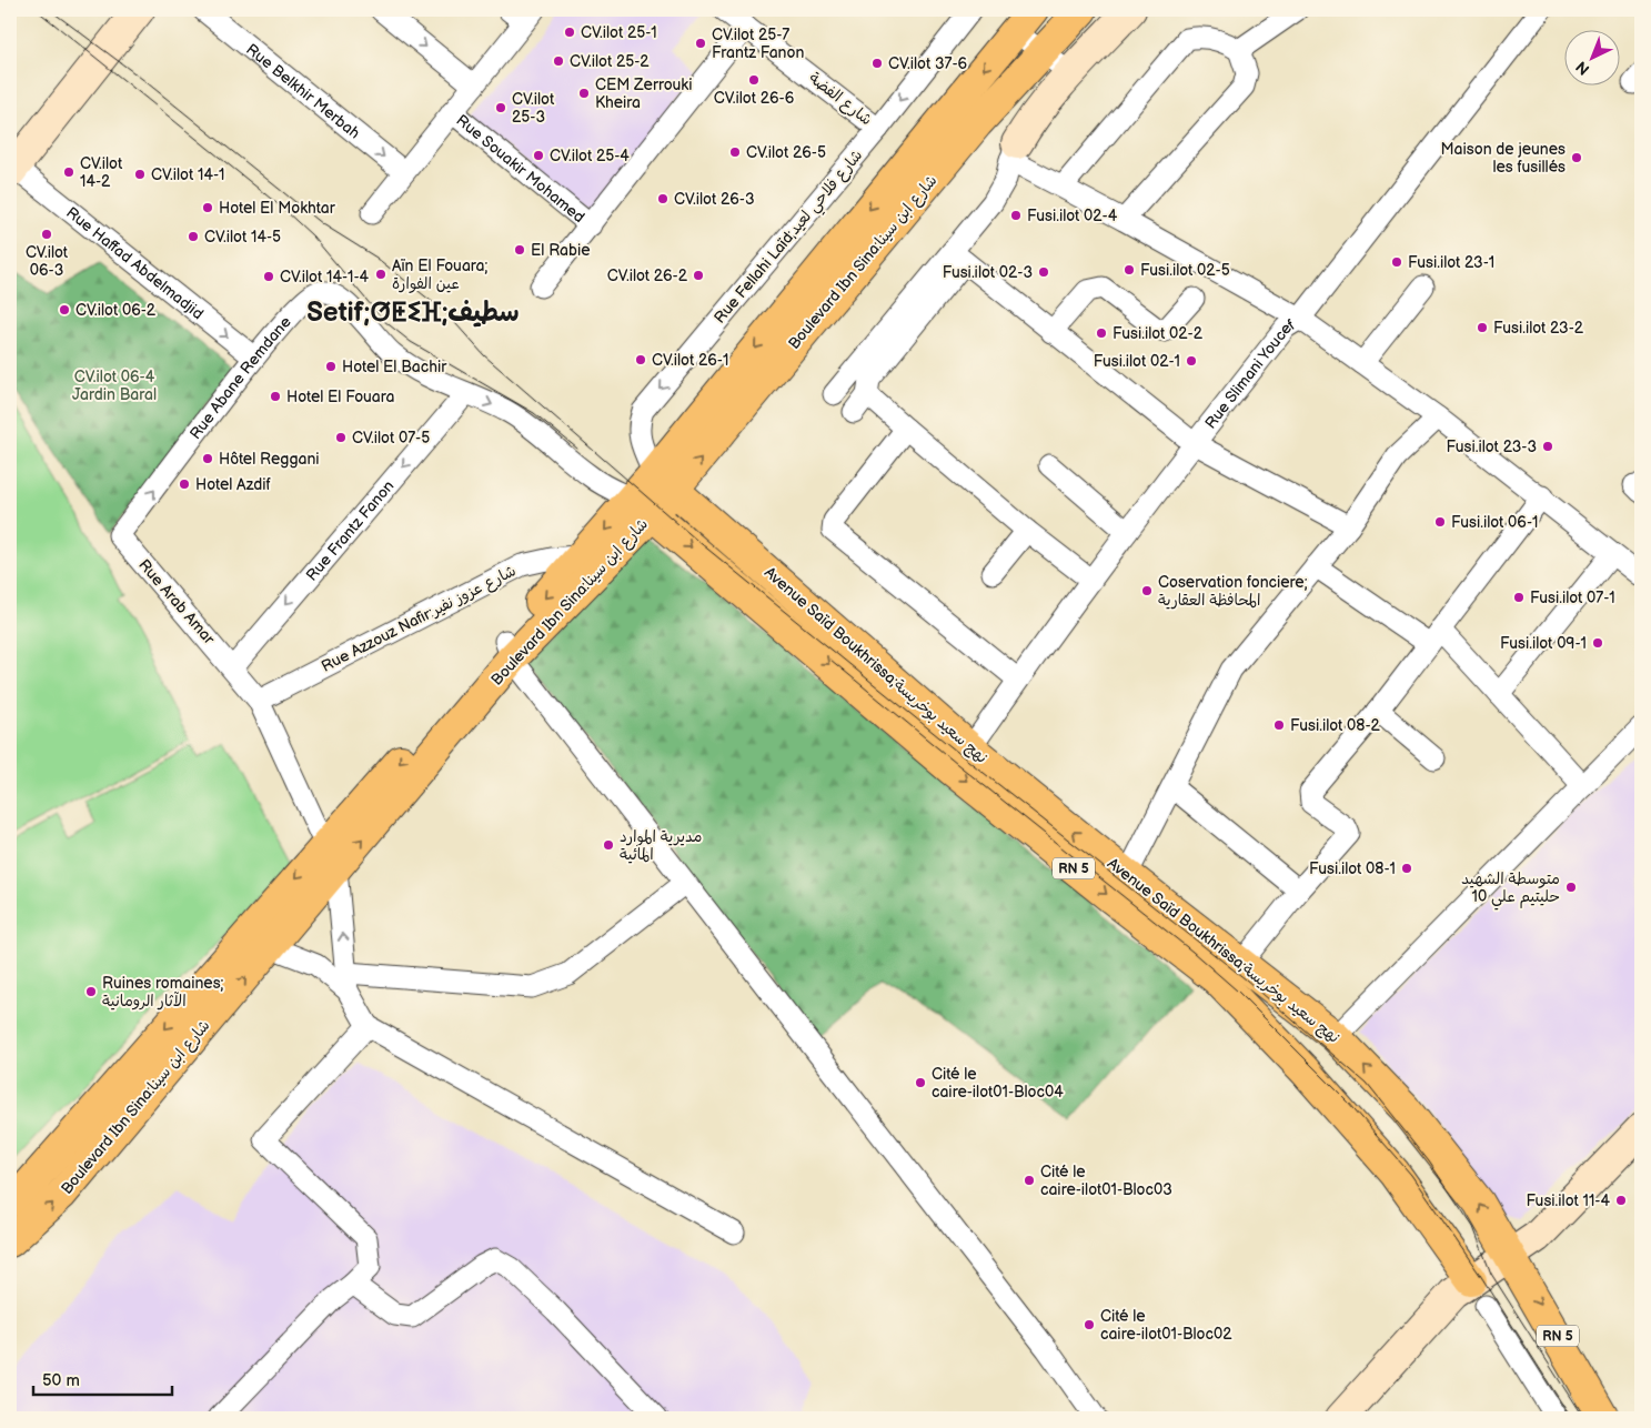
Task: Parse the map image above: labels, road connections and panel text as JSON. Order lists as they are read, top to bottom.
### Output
{
  "streets": {
    "main road": ["Boulevard Ibn Sina:شارع ابن سينا", "Avenue Saïd Boukhrissa;نهج سعيد بوخريسة", "RN 5"],
    "street": [
      "Rue Belkhir Merbah",
      "شارع الفضة",
      "Rue Souakir Mohamed",
      "Rue Fellahi Laïd;شارع فلاحي لعيد",
      "Rue Haffad Abdelmadjid",
      "Rue Slimani Youcef",
      "Rue Abane Remdane",
      "Rue Frantz Fanon",
      "Rue Arab Amar",
      "Rue Azzouz Nafir;شارع عزوز نفير"
    ]
  },
  "crossings": [
    ["شارع الفضة", "Rue Fellahi Laïd;شارع فلاحي لعيد"],
    ["Rue Fellahi Laïd;شارع فلاحي لعيد", "Boulevard Ibn Sina:شارع ابن سينا"],
    ["Rue Fellahi Laïd;شارع فلاحي لعيد", "Avenue Saïd Boukhrissa;نهج سعيد بوخريسة"],
    ["Rue Haffad Abdelmadjid", "Rue Abane Remdane"],
    ["Boulevard Ibn Sina:شارع ابن سينا", "Rue Abane Remdane"],
    ["Boulevard Ibn Sina:شارع ابن سينا", "Rue Arab Amar"],
    ["Boulevard Ibn Sina:شارع ابن سينا", "Rue Azzouz Nafir;شارع عزوز نفير"],
    ["Boulevard Ibn Sina:شارع ابن سينا", "Avenue Saïd Boukhrissa;نهج سعيد بوخريسة"],
    ["Rue Slimani Youcef", "Avenue Saïd Boukhrissa;نهج سعيد بوخريسة"],
    ["Rue Abane Remdane", "Rue Frantz Fanon"],
    ["Rue Abane Remdane", "Rue Arab Amar"],
    ["Rue Abane Remdane", "Avenue Saïd Boukhrissa;نهج سعيد بوخريسة"],
    ["Rue Frantz Fanon", "Rue Arab Amar"],
    ["Rue Arab Amar", "Rue Azzouz Nafir;شارع عزوز نفير"]
  ],
  "one_way": ["Rue Haffad Abdelmadjid", "Rue Frantz Fanon"],
  "districts": ["Setif;ⵚⵟⵉⴼ;سطيف"],
  "parks": ["CV.ilot 06-4 Jardin Baral"],
  "places": [
    "CV.ilot 25-1",
    "CV.ilot 25-7 Frantz Fanon",
    "CV.ilot 25-2",
    "CV.ilot 37-6",
    "CV.ilot 26-6",
    "CEM Zerrouki Kheira",
    "CV.ilot 25-3",
    "CV.ilot 26-5",
    "CV.ilot 25-4",
    "Maison de jeunes les fusillés",
    "CV.ilot 14-2",
    "CV.ilot 14-1",
    "CV.ilot 26-3",
    "Hotel El Mokhtar",
    "Fusi.ilot 02-4",
    "CV.ilot 06-3",
    "CV.ilot 14-5",
    "El Rabie",
    "Fusi.ilot 23-1",
    "Fusi.ilot 02-5",
    "Fusi.ilot 02-3",
    "Aïn El Fouara; عين الفوارة",
    "CV.ilot 26-2",
    "CV.ilot 14-1-4",
    "CV.ilot 06-2",
    "Fusi.ilot 23-2",
    "Fusi.ilot 02-2",
    "CV.ilot 26-1",
    "Fusi.ilot 02-1",
    "Hotel El Bachir",
    "Hotel El Fouara",
    "CV.ilot 07-5",
    "Fusi.ilot 23-3",
    "Hôtel Reggani",
    "Hotel Azdif",
    "Fusi.ilot 06-1",
    "Coservation fonciere; المحافظة العقارية",
    "Fusi.ilot 07-1",
    "Fusi.ilot 09-1",
    "Fusi.ilot 08-2",
    "مديرية الموارد المائية",
    "Fusi.ilot 08-1",
    "متوسطة الشهيد حليتيم علي 10",
    "Ruines romaines; الآثار الرومانية",
    "Cité le caire-ilot01-Bloc04",
    "Cité le caire-ilot01-Bloc03",
    "Fusi.ilot 11-4",
    "Cité le caire-ilot01-Bloc02"
  ],
  "scale_bar": "50 m",
  "north": "bottom left"
}
